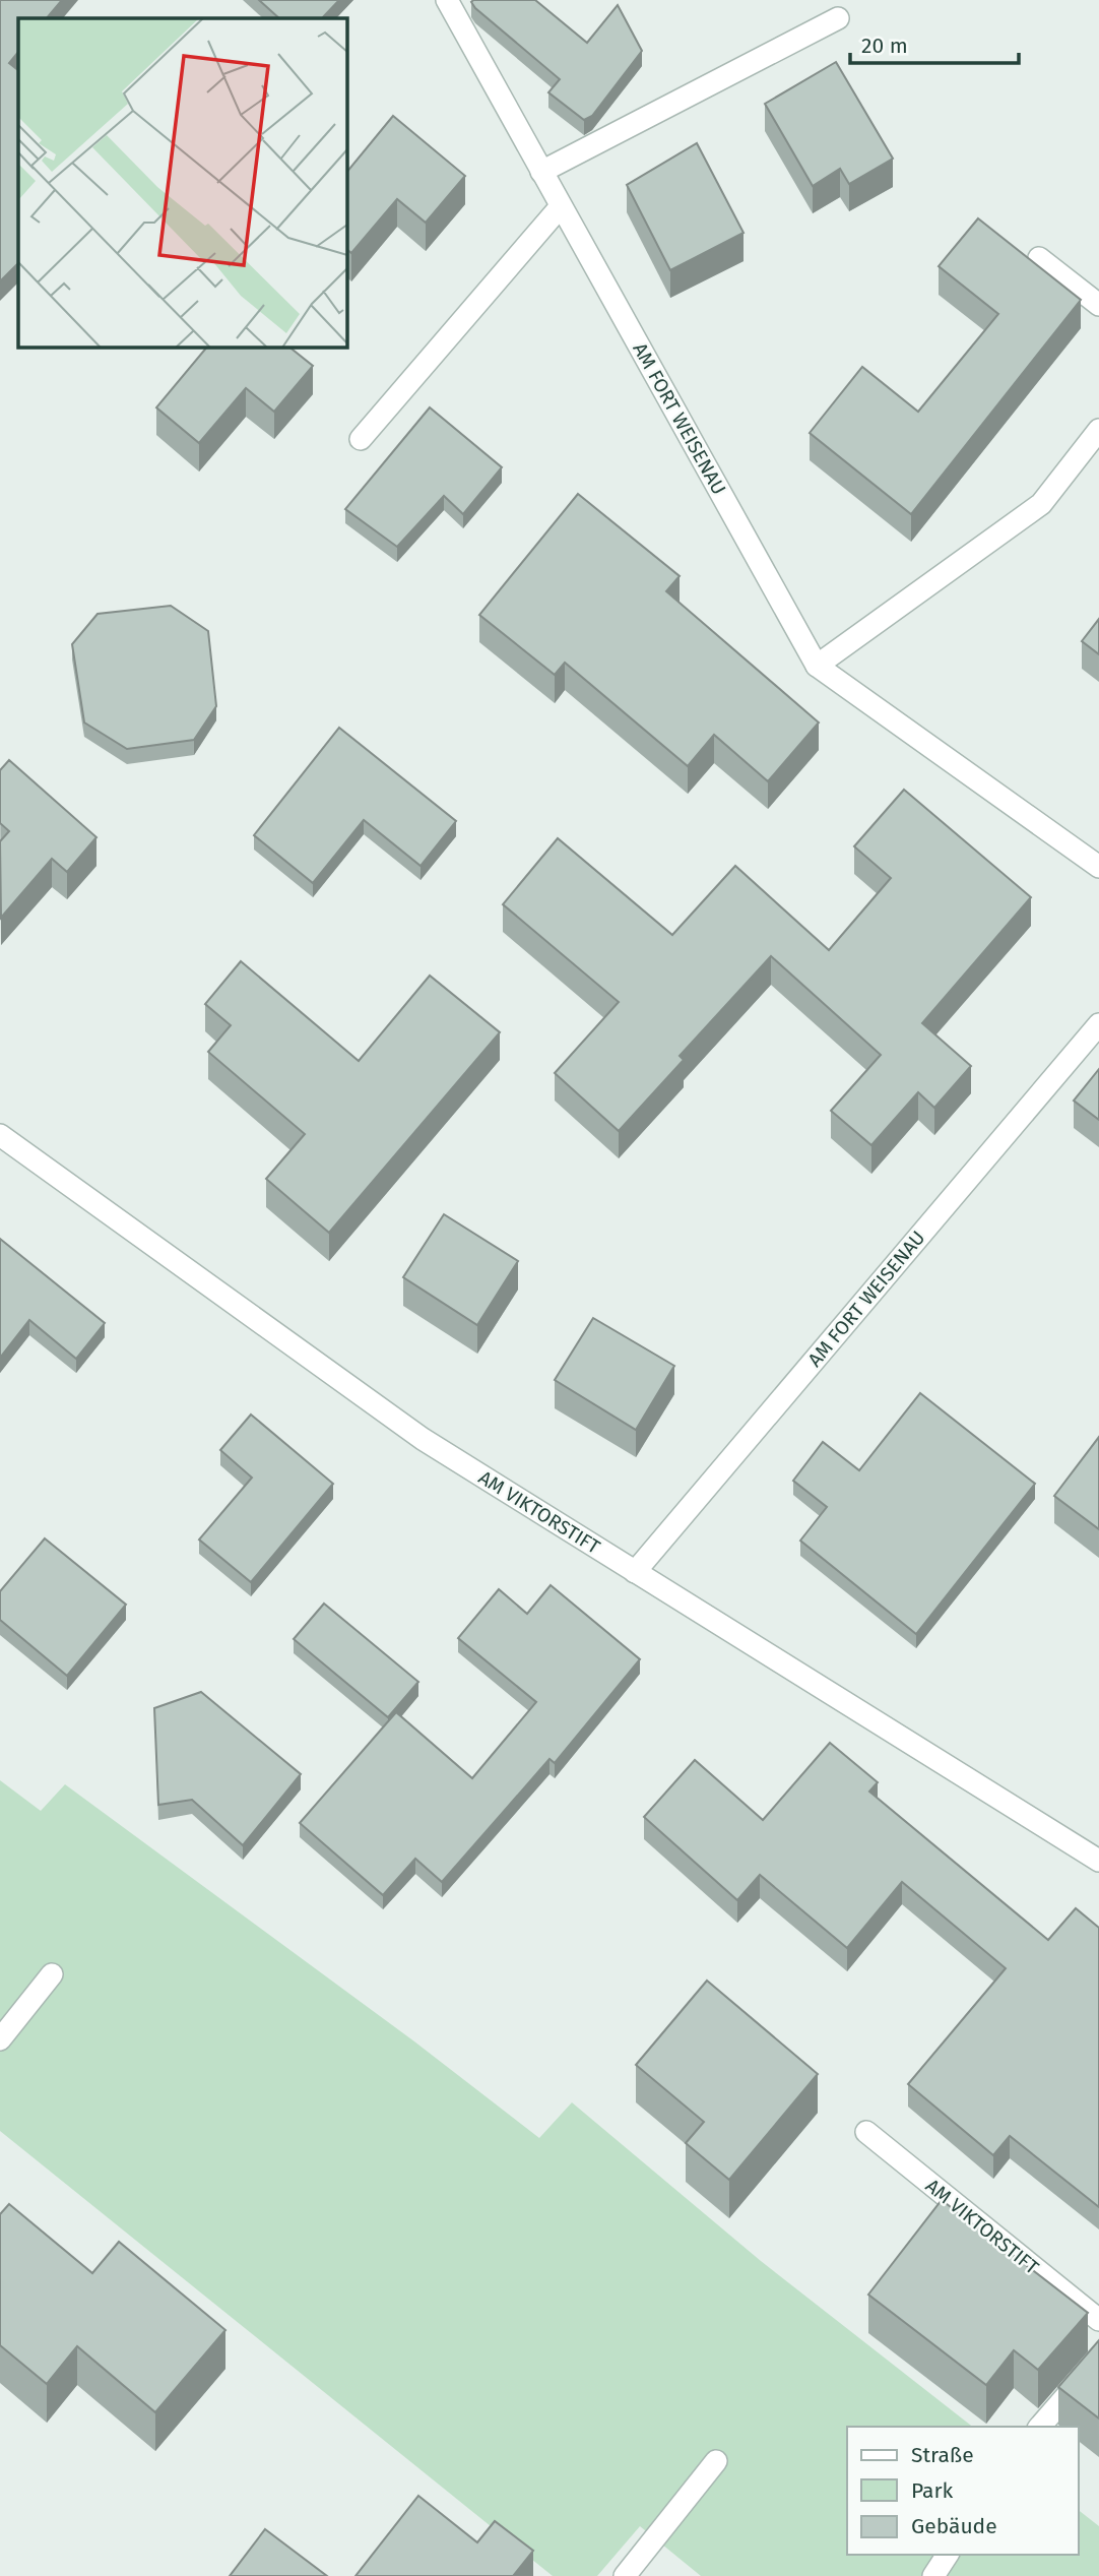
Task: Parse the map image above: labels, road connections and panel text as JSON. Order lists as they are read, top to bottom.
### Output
{
  "streets": {
    "street": ["AM FORT WEISENAU", "AM VIKTORSTIFT"]
  },
  "crossings": [
    ["AM FORT WEISENAU", "AM VIKTORSTIFT"]
  ],
  "legend": ["Straße", "Park", "Gebäude"],
  "scale_bar": "20 m"
}
